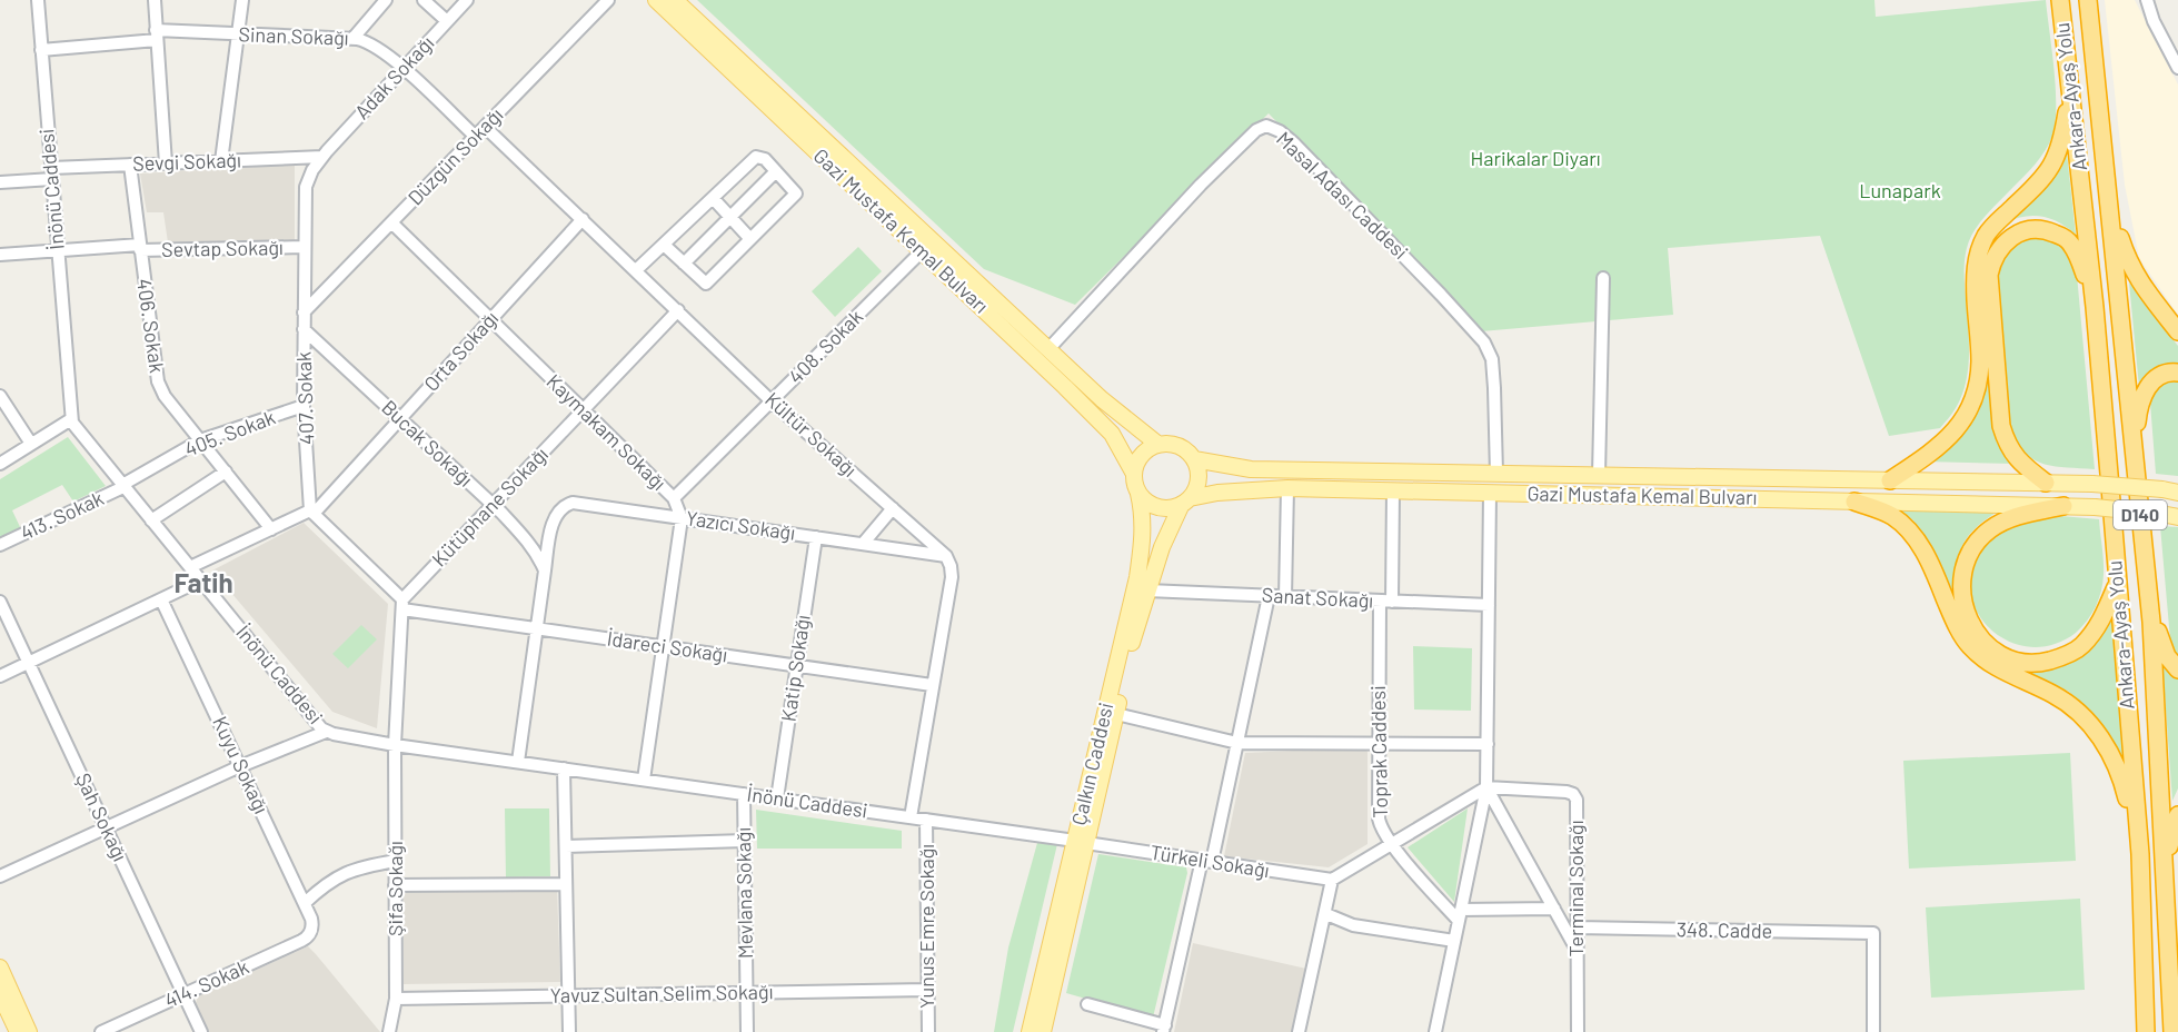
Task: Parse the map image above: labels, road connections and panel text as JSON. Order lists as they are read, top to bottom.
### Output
{
  "streets": {
    "highway": ["Ankara-Ayaş Yolu", "D140"],
    "main road": ["Gazi Mustafa Kemal Bulvarı", "Çalkın Caddesi"],
    "street": [
      "Sinan Sokağı",
      "Adak Sokağı",
      "Düzgün Sokağı",
      "Sevgi Sokağı",
      "İnönü Caddesi",
      "Masal Adası Caddesi",
      "Sevtap Sokağı",
      "406. Sokak",
      "408. Sokak",
      "Orta Sokağı",
      "407. Sokak",
      "Kaymakam Sokağı",
      "405. Sokak",
      "Kültür Sokağı",
      "Bucak Sokağı",
      "Kütüphane Sokağı",
      "413. Sokak",
      "Yazıcı Sokağı",
      "Sanat Sokağı",
      "İdareci Sokağı",
      "Katip Sokağı",
      "Toprak Caddesi",
      "Kuyu Sokağı",
      "Şah Sokağı",
      "Türkeli Sokağı",
      "Şifa Sokağı",
      "Terminal Sokağı",
      "Mevlana Sokağı",
      "Yunus Emre Sokağı",
      "348. Cadde",
      "414. Sokak",
      "Yavuz Sultan Selim Sokağı"
    ]
  },
  "crossings": [
    ["Sinan Sokağı", "Adak Sokağı"],
    ["Sinan Sokağı", "Düzgün Sokağı"],
    ["Sinan Sokağı", "İnönü Caddesi"],
    ["Adak Sokağı", "Sevgi Sokağı"],
    ["Adak Sokağı", "407. Sokak"],
    ["Düzgün Sokağı", "407. Sokak"],
    ["Düzgün Sokağı", "Kaymakam Sokağı"],
    ["Düzgün Sokağı", "Kültür Sokağı"],
    ["Sevgi Sokağı", "İnönü Caddesi"],
    ["Sevgi Sokağı", "406. Sokak"],
    ["Sevgi Sokağı", "407. Sokak"],
    ["İnönü Caddesi", "Sevtap Sokağı"],
    ["İnönü Caddesi", "405. Sokak"],
    ["İnönü Caddesi", "413. Sokak"],
    ["İnönü Caddesi", "Katip Sokağı"],
    ["İnönü Caddesi", "Çalkın Caddesi"],
    ["İnönü Caddesi", "Türkeli Sokağı"],
    ["İnönü Caddesi", "Şifa Sokağı"],
    ["İnönü Caddesi", "Mevlana Sokağı"],
    ["İnönü Caddesi", "Yunus Emre Sokağı"],
    ["Masal Adası Caddesi", "Gazi Mustafa Kemal Bulvarı"],
    ["Gazi Mustafa Kemal Bulvarı", "408. Sokak"],
    ["Gazi Mustafa Kemal Bulvarı", "Toprak Caddesi"],
    ["Gazi Mustafa Kemal Bulvarı", "Çalkın Caddesi"],
    ["Sevtap Sokağı", "406. Sokak"],
    ["Sevtap Sokağı", "407. Sokak"],
    ["406. Sokak", "405. Sokak"],
    ["408. Sokak", "Kaymakam Sokağı"],
    ["408. Sokak", "Kültür Sokağı"],
    ["Orta Sokağı", "407. Sokak"],
    ["Orta Sokağı", "Kaymakam Sokağı"],
    ["Orta Sokağı", "Kültür Sokağı"],
    ["Orta Sokağı", "Bucak Sokağı"],
    ["407. Sokak", "405. Sokak"],
    ["407. Sokak", "Bucak Sokağı"],
    ["Kaymakam Sokağı", "Kütüphane Sokağı"],
    ["Kaymakam Sokağı", "Yazıcı Sokağı"],
    ["405. Sokak", "413. Sokak"],
    ["Kültür Sokağı", "Kütüphane Sokağı"],
    ["Kültür Sokağı", "Yazıcı Sokağı"],
    ["Bucak Sokağı", "Kütüphane Sokağı"],
    ["Bucak Sokağı", "Yazıcı Sokağı"],
    ["Kütüphane Sokağı", "İdareci Sokağı"],
    ["Yazıcı Sokağı", "Katip Sokağı"],
    ["Sanat Sokağı", "Toprak Caddesi"],
    ["Sanat Sokağı", "Çalkın Caddesi"],
    ["İdareci Sokağı", "Katip Sokağı"],
    ["Çalkın Caddesi", "Türkeli Sokağı"],
    ["Kuyu Sokağı", "414. Sokak"],
    ["Şah Sokağı", "414. Sokak"],
    ["Şifa Sokağı", "Yavuz Sultan Selim Sokağı"],
    ["Terminal Sokağı", "348. Cadde"],
    ["Mevlana Sokağı", "Yavuz Sultan Selim Sokağı"],
    ["Yunus Emre Sokağı", "Yavuz Sultan Selim Sokağı"]
  ],
  "districts": ["Fatih"],
  "parks": ["Harikalar Diyarı", "Lunapark"]
}
